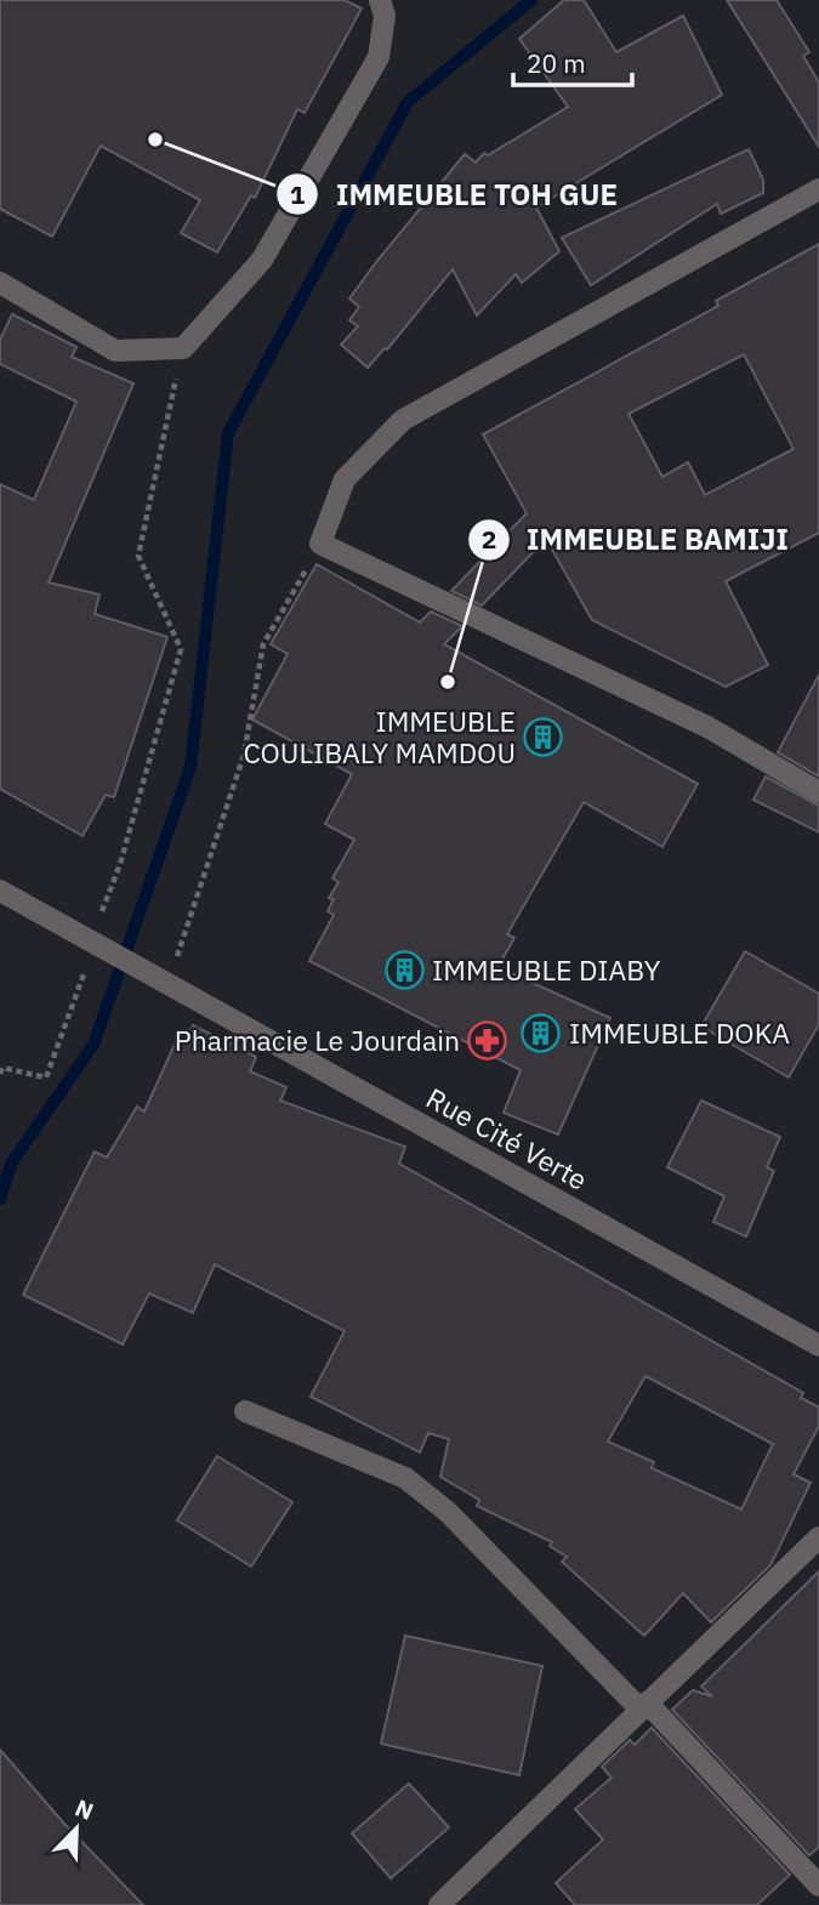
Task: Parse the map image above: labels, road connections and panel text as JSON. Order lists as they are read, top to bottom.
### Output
{
  "streets": {
    "street": ["Rue Cité Verte"]
  },
  "places": {
    "other": ["IMMEUBLE TOH GUE", "IMMEUBLE BAMIJI"],
    "building": ["IMMEUBLE COULIBALY MAMDOU", "IMMEUBLE DIABY", "IMMEUBLE DOKA"],
    "pharmacy": ["Pharmacie Le Jourdain"]
  },
  "scale_bar": "20 m",
  "north": "top right"
}
